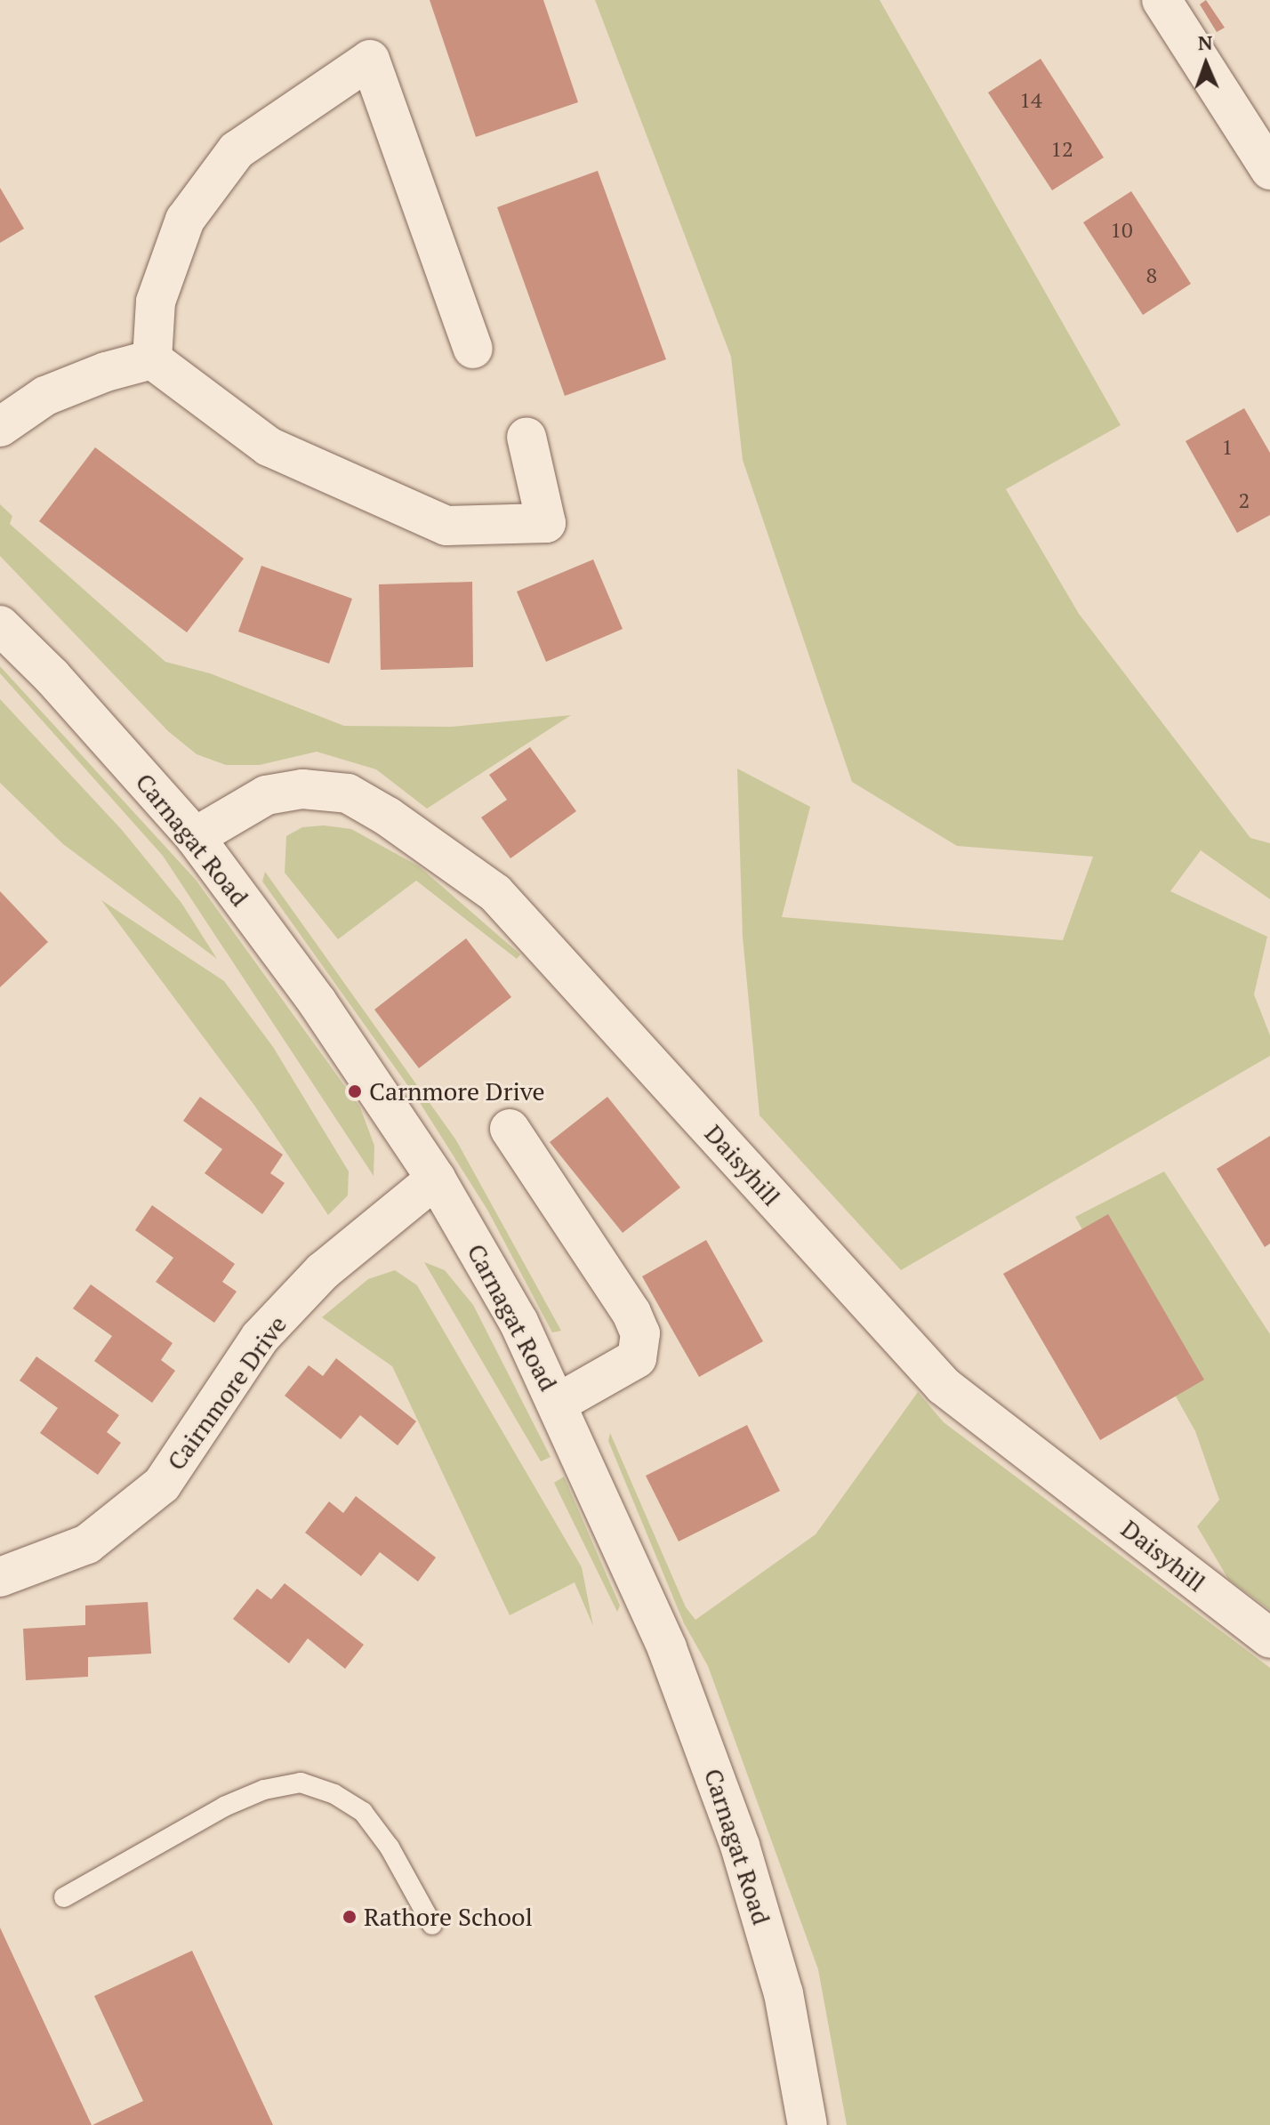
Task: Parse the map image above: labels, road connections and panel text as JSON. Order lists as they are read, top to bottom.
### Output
{
  "streets": {
    "street": ["Carnagat Road", "Daisyhill", "Cairnmore Drive"]
  },
  "crossings": [
    ["Carnagat Road", "Daisyhill"],
    ["Carnagat Road", "Cairnmore Drive"]
  ],
  "places": ["Carnmore Drive", "Rathore School"],
  "house_numbers": [
    "14",
    "12",
    "10",
    "8",
    "1",
    "2"
  ],
  "north": "top"
}
